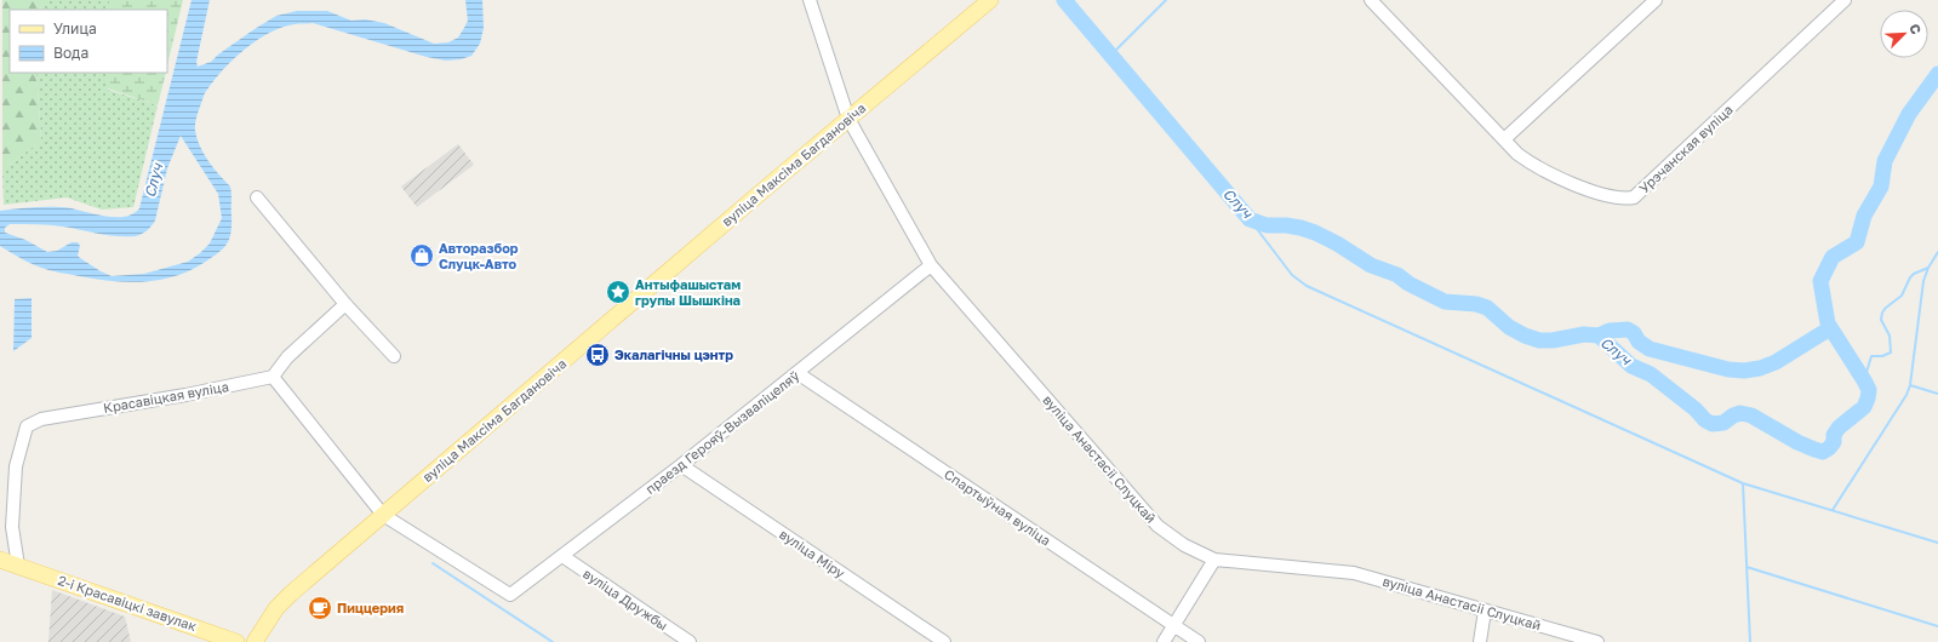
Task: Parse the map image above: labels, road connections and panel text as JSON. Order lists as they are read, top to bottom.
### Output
{
  "streets": {
    "main road": ["вуліца Максіма Багдановіча", "2-і Красавіцкі завулак"],
    "street": [
      "Урэчанская вуліца",
      "Красавіцкая вуліца",
      "праезд Герояў-Вызваліцеляў",
      "вуліца Анастасіі Слуцкай",
      "Спартыўная вуліца",
      "вуліца Міру",
      "вуліца Дружбы"
    ]
  },
  "crossings": [
    ["вуліца Максіма Багдановіча", "праезд Герояў-Вызваліцеляў"],
    ["вуліца Максіма Багдановіча", "вуліца Анастасіі Слуцкай"],
    ["Красавіцкая вуліца", "2-і Красавіцкі завулак"],
    ["праезд Герояў-Вызваліцеляў", "вуліца Анастасіі Слуцкай"],
    ["праезд Герояў-Вызваліцеляў", "Спартыўная вуліца"],
    ["праезд Герояў-Вызваліцеляў", "вуліца Міру"],
    ["праезд Герояў-Вызваліцеляў", "вуліца Дружбы"]
  ],
  "water": ["Случ"],
  "places": {
    "shop": ["Авторазбор Слуцк-Авто"],
    "place": ["Антыфашыстам групы Шышкіна"],
    "bus stop": ["Экалагічны цэнтр"],
    "cafe": ["Пиццерия"]
  },
  "legend": ["Улица", "Вода"],
  "north": "top right"
}
